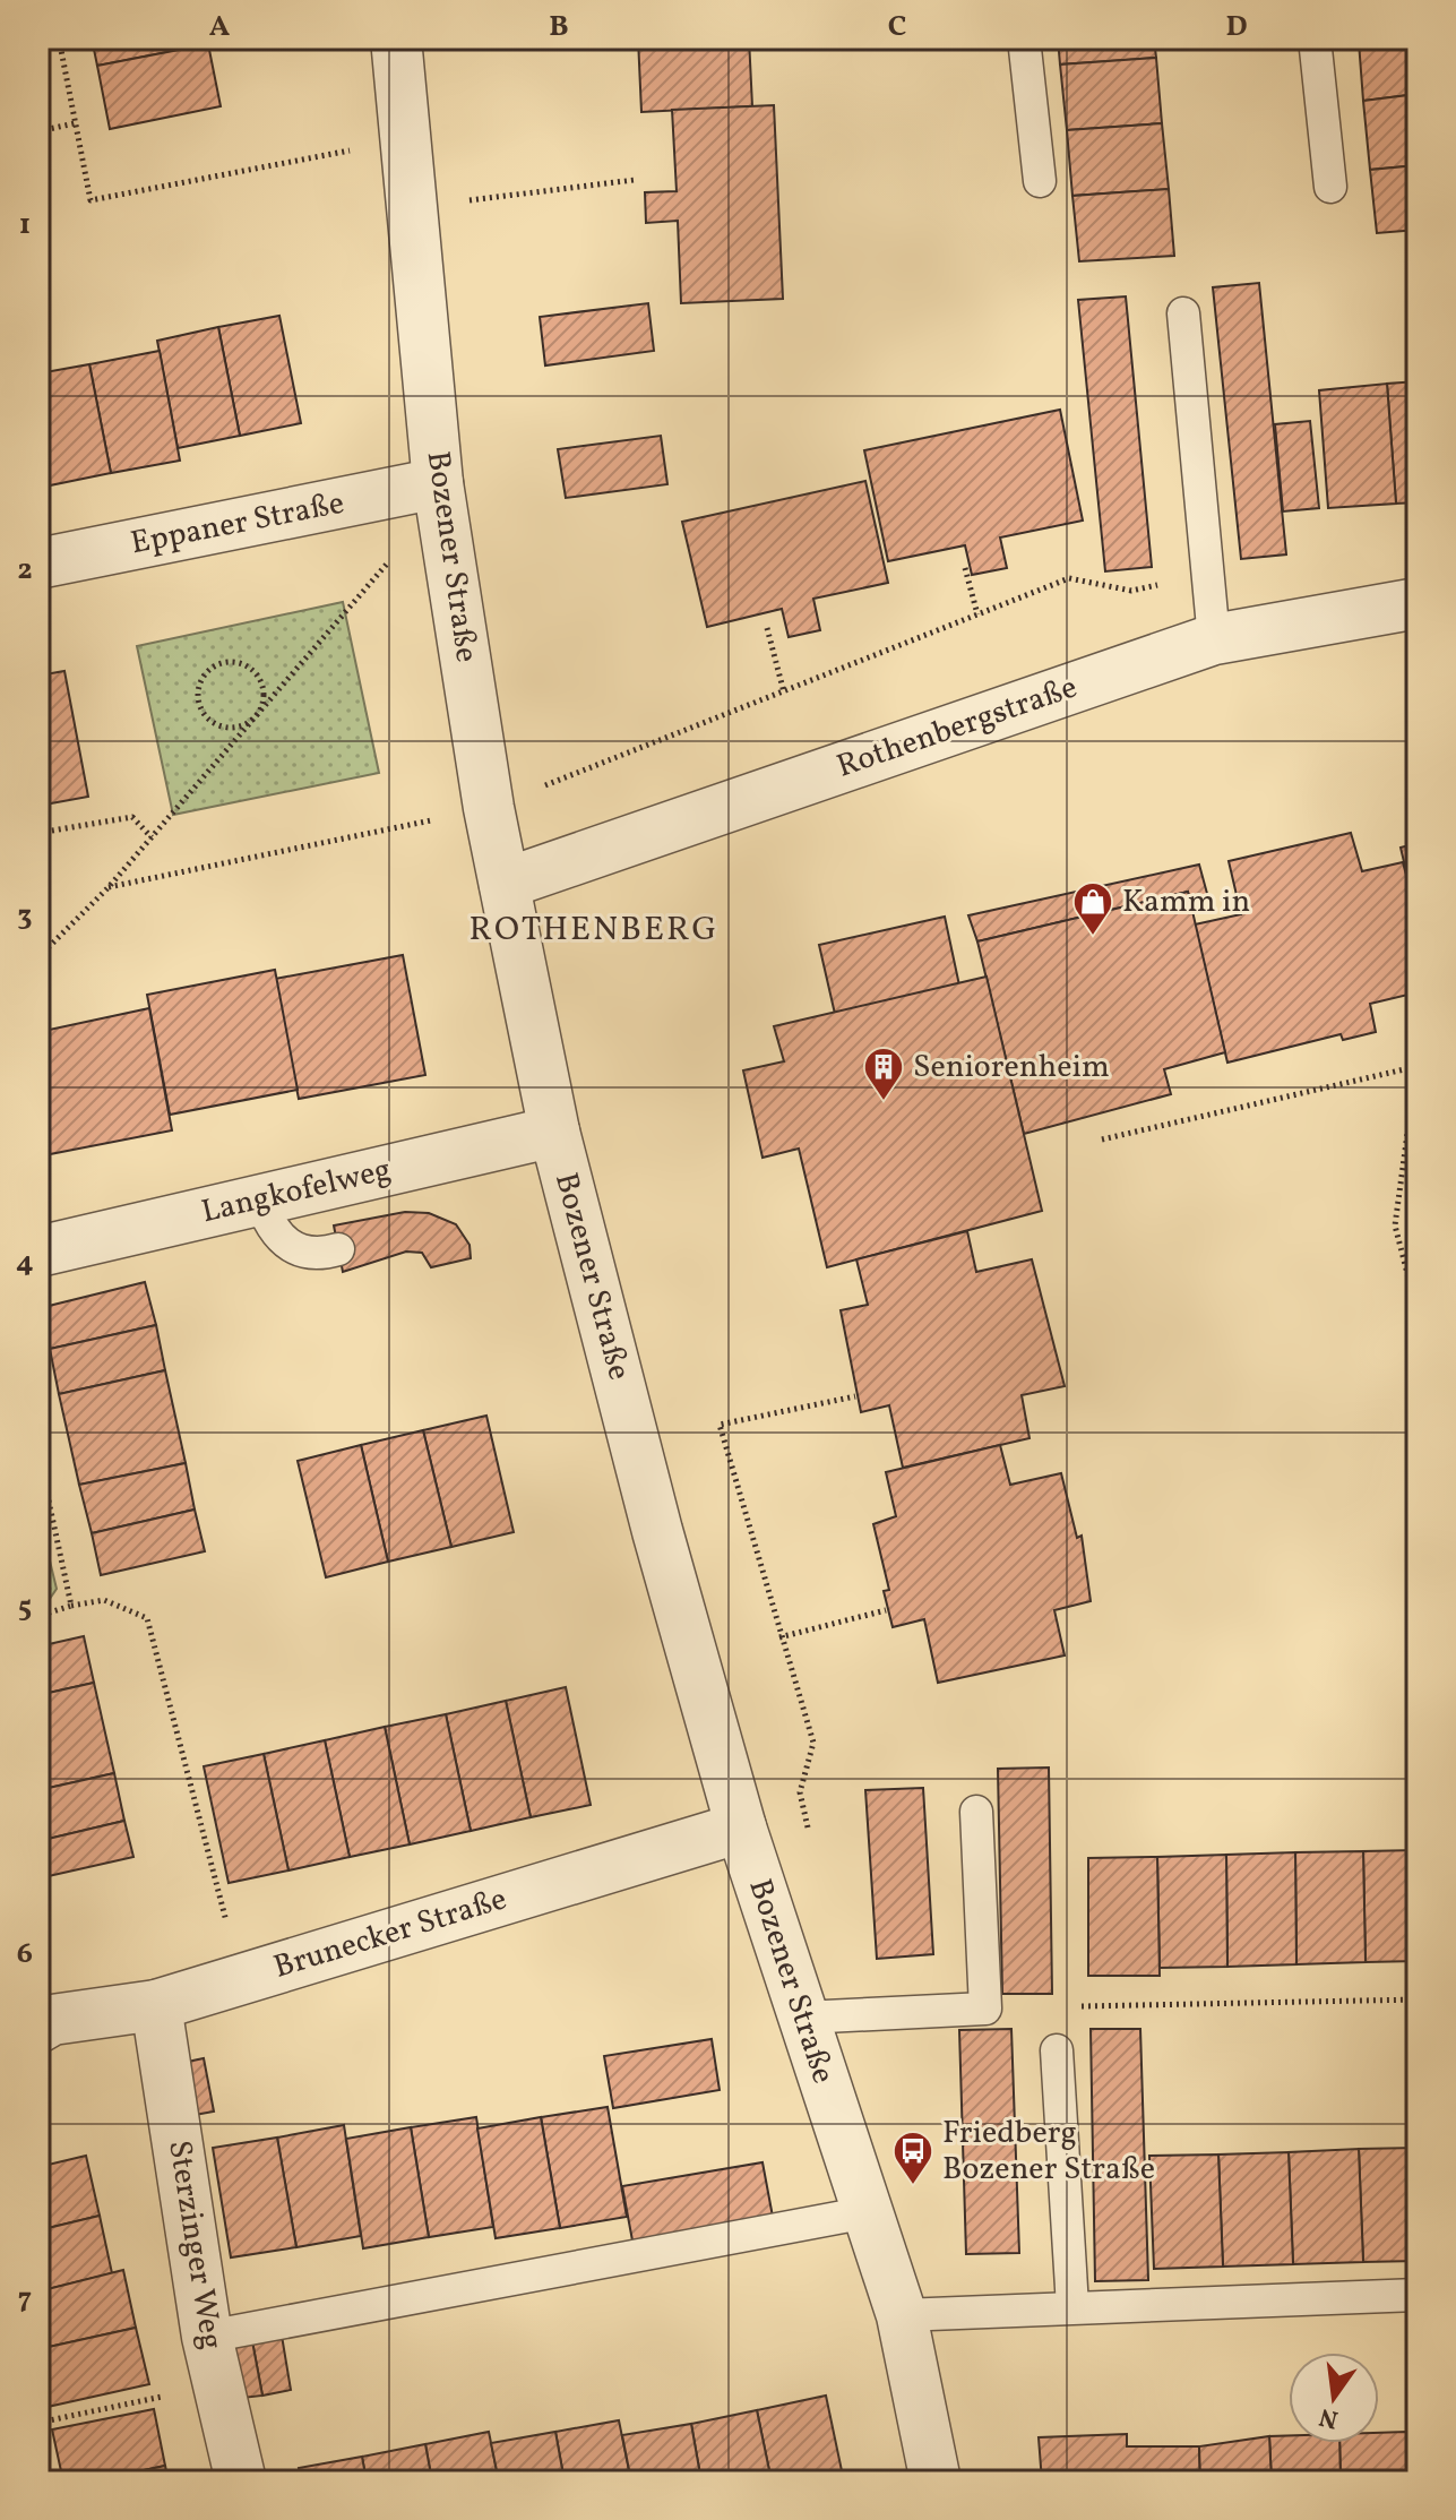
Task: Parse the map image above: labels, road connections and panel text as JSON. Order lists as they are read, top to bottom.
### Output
{
  "streets": {
    "street": [
      "Eppaner Straße",
      "Bozener Straße",
      "Rothenbergstraße",
      "Langkofelweg",
      "Brunecker Straße",
      "Sterzinger Weg"
    ]
  },
  "crossings": [
    ["Eppaner Straße", "Bozener Straße"],
    ["Bozener Straße", "Rothenbergstraße"],
    ["Bozener Straße", "Langkofelweg"],
    ["Bozener Straße", "Brunecker Straße"],
    ["Brunecker Straße", "Sterzinger Weg"]
  ],
  "districts": ["ROTHENBERG"],
  "places": {
    "shop": ["Kamm in"],
    "building": ["Seniorenheim"],
    "bus stop": ["Friedberg Bozener Straße"]
  },
  "north": "bottom",
  "grid": {
    "columns": [
      "A",
      "B",
      "C",
      "D"
    ],
    "rows": [
      "1",
      "2",
      "3",
      "4",
      "5",
      "6",
      "7"
    ]
  }
}
